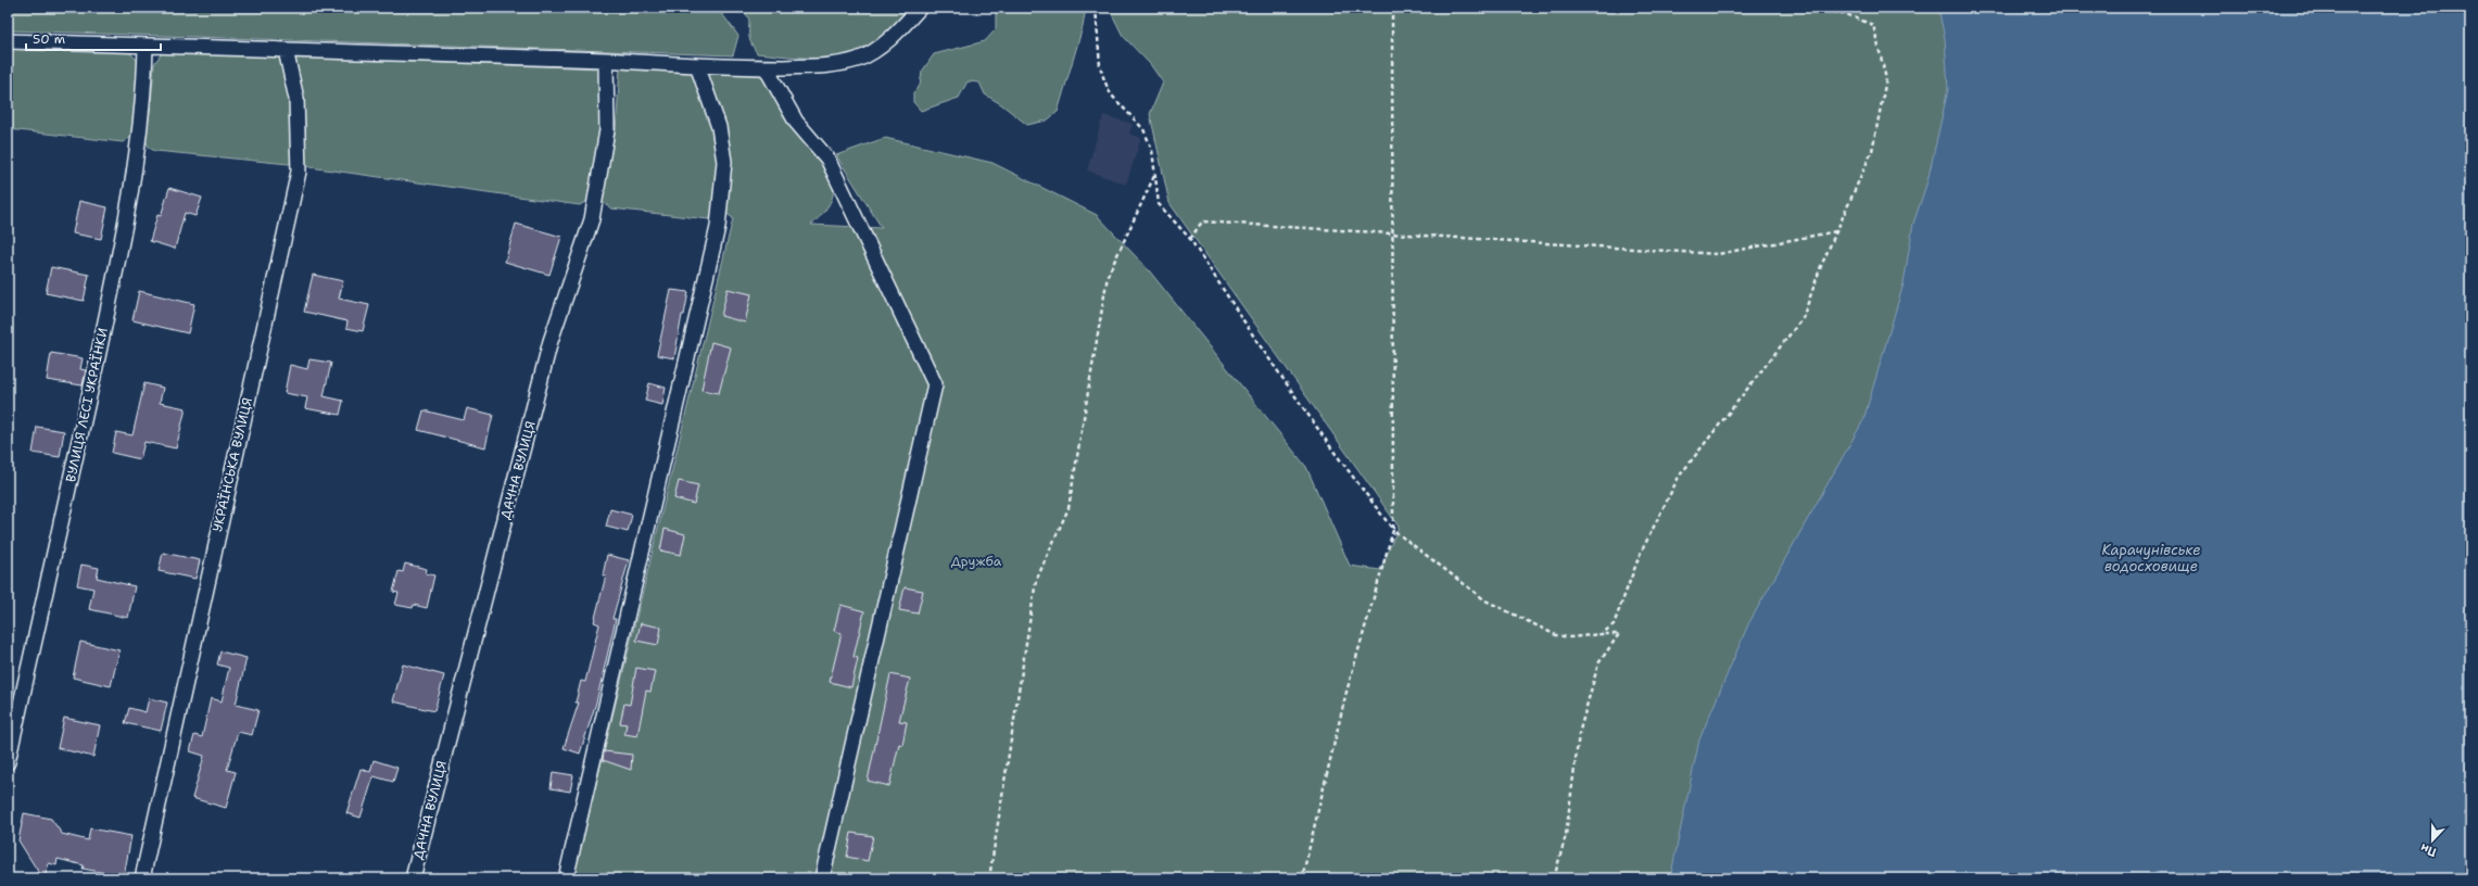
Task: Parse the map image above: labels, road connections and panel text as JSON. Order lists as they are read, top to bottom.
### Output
{
  "streets": {
    "street": ["ВУЛИЦЯ ЛЕСІ УКРАЇНКИ", "УКРАЇНСЬКА ВУЛИЦЯ", "ДАЧНА ВУЛИЦЯ"]
  },
  "water": ["Карачунівське водосховище"],
  "parks": ["Дружба"],
  "scale_bar": "50 m",
  "north": "bottom"
}
